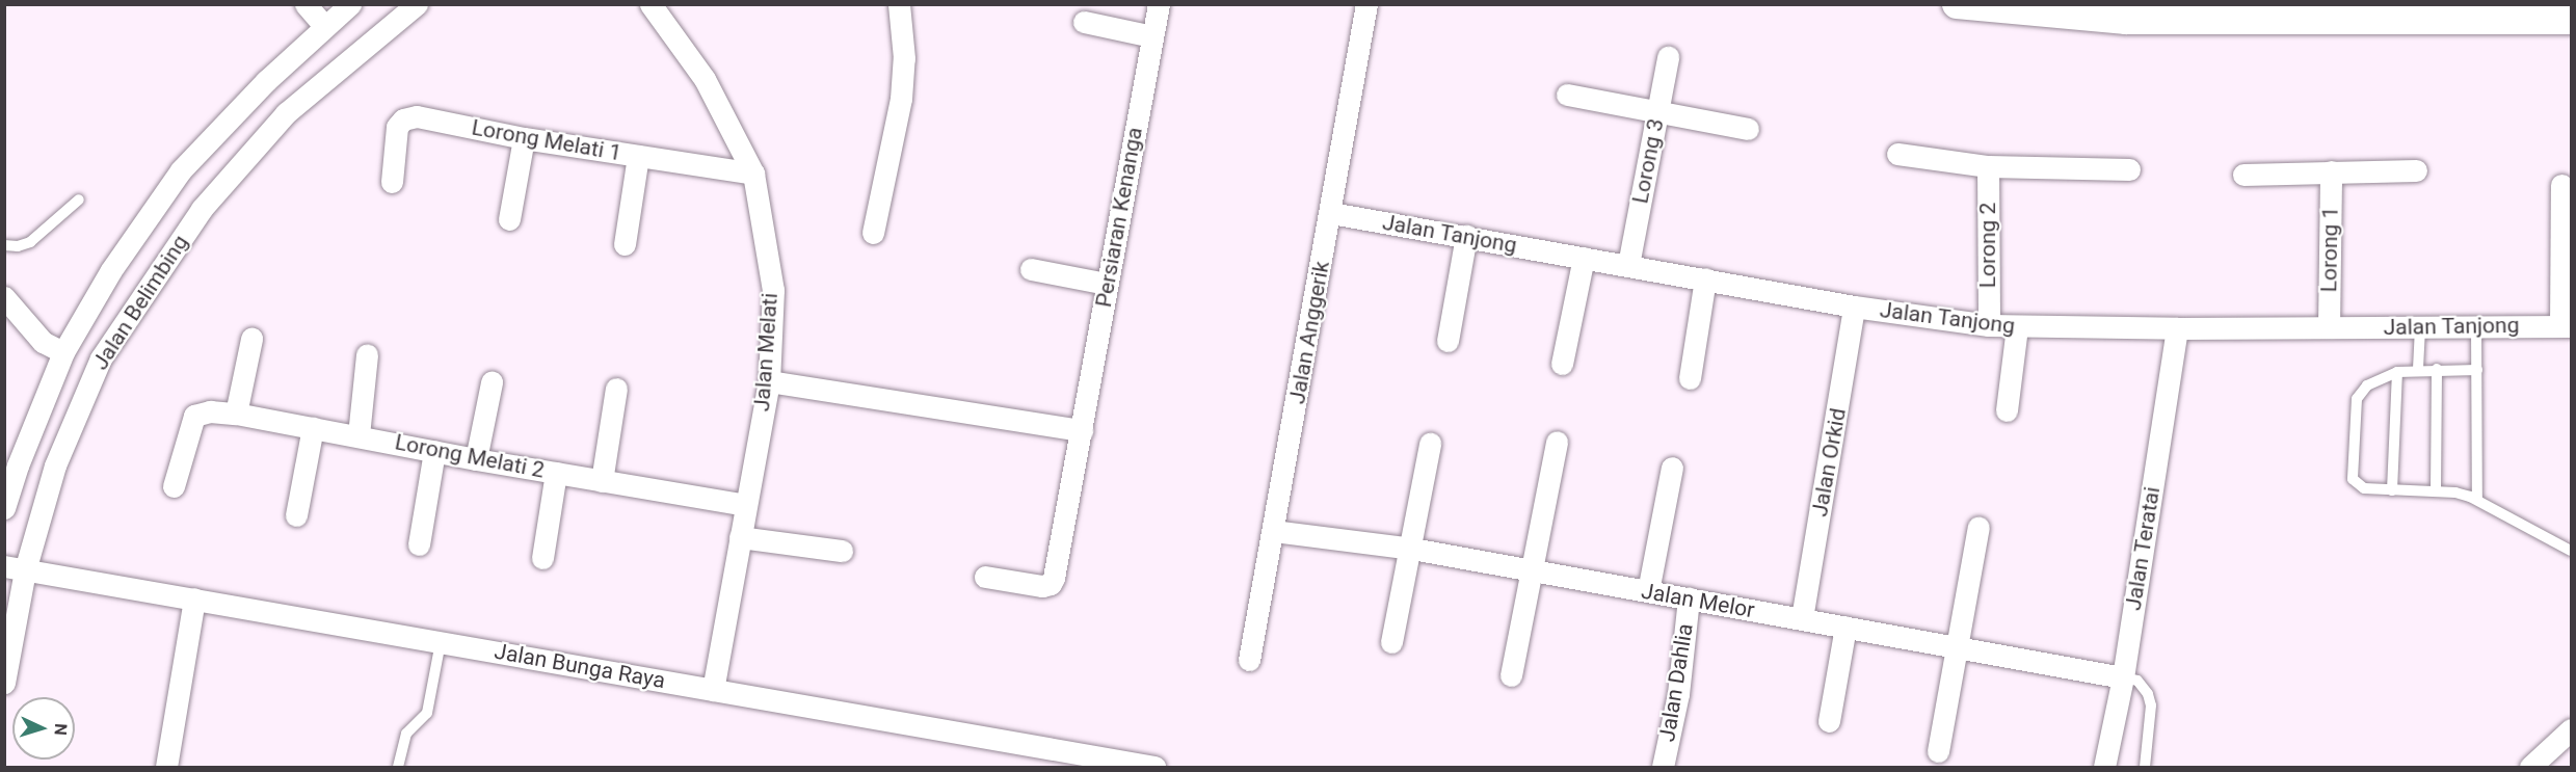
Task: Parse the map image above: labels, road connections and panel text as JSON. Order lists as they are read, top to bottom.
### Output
{
  "streets": {
    "street": [
      "Lorong Melati 1",
      "Lorong 3",
      "Persiaran Kenanga",
      "Jalan Tanjong",
      "Lorong 2",
      "Lorong 1",
      "Jalan Belimbing",
      "Jalan Anggerik",
      "Jalan Melati",
      "Lorong Melati 2",
      "Jalan Orkid",
      "Jalan Teratai",
      "Jalan Melor",
      "Jalan Bunga Raya",
      "Jalan Dahlia"
    ]
  },
  "crossings": [
    ["Lorong Melati 1", "Jalan Melati"],
    ["Lorong 3", "Jalan Tanjong"],
    ["Jalan Tanjong", "Lorong 2"],
    ["Jalan Tanjong", "Lorong 1"],
    ["Jalan Tanjong", "Jalan Anggerik"],
    ["Jalan Tanjong", "Jalan Orkid"],
    ["Jalan Tanjong", "Jalan Teratai"],
    ["Jalan Belimbing", "Jalan Bunga Raya"],
    ["Jalan Anggerik", "Jalan Melor"],
    ["Jalan Melati", "Lorong Melati 2"],
    ["Jalan Melati", "Jalan Bunga Raya"],
    ["Jalan Orkid", "Jalan Melor"],
    ["Jalan Teratai", "Jalan Melor"],
    ["Jalan Melor", "Jalan Dahlia"]
  ],
  "north": "right"
}
